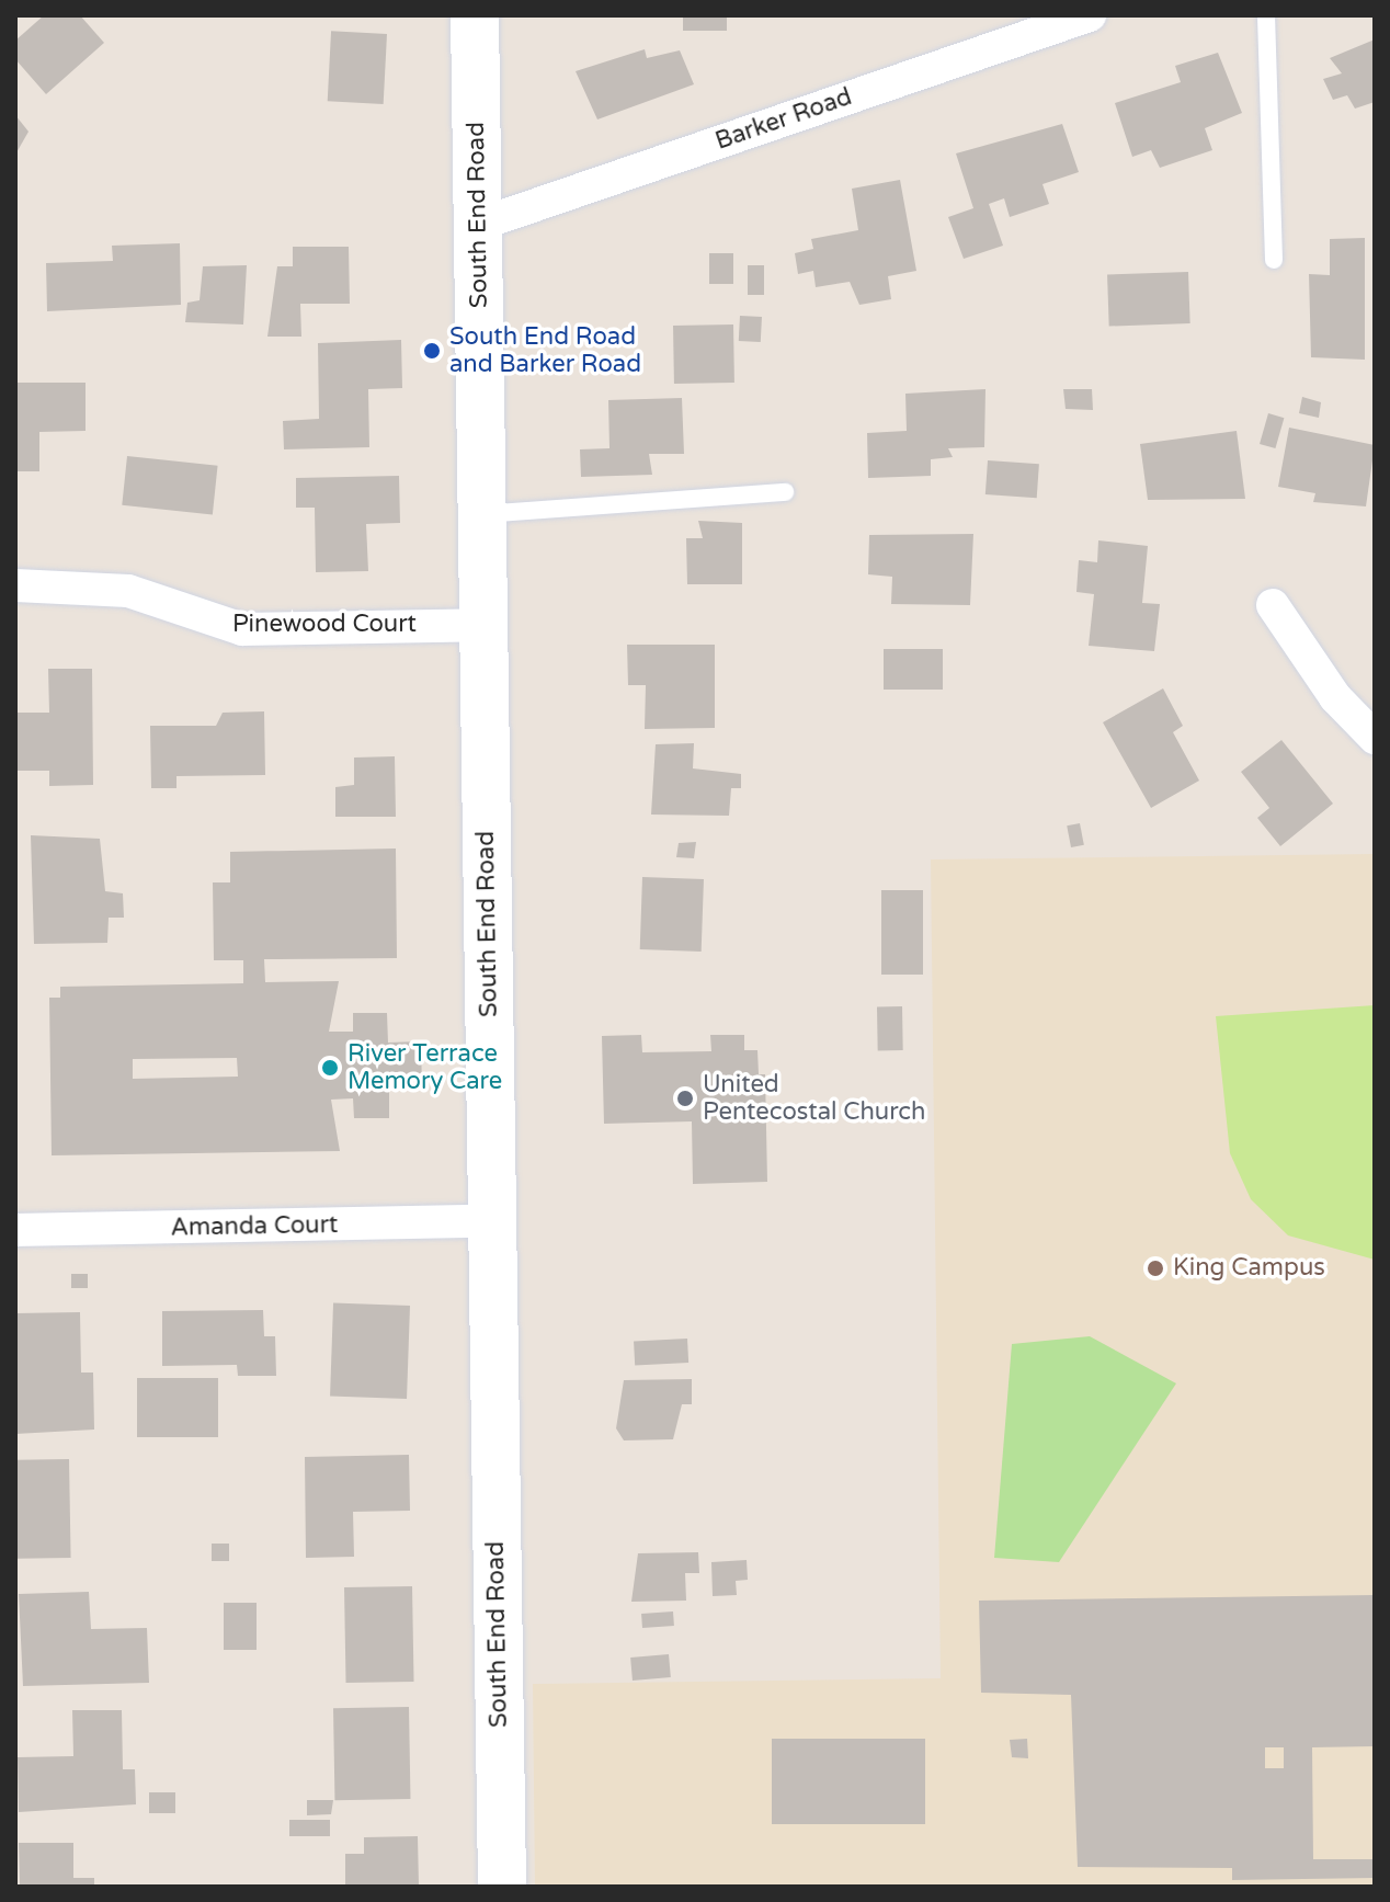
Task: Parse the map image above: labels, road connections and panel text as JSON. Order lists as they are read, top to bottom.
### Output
{
  "streets": {
    "main road": ["South End Road"],
    "street": ["Barker Road", "Pinewood Court", "Amanda Court"]
  },
  "crossings": [
    ["Barker Road", "South End Road"],
    ["South End Road", "Pinewood Court"],
    ["South End Road", "Amanda Court"]
  ],
  "places": [
    "South End Road and Barker Road",
    "River Terrace Memory Care",
    "United Pentecostal Church",
    "King Campus"
  ]
}
